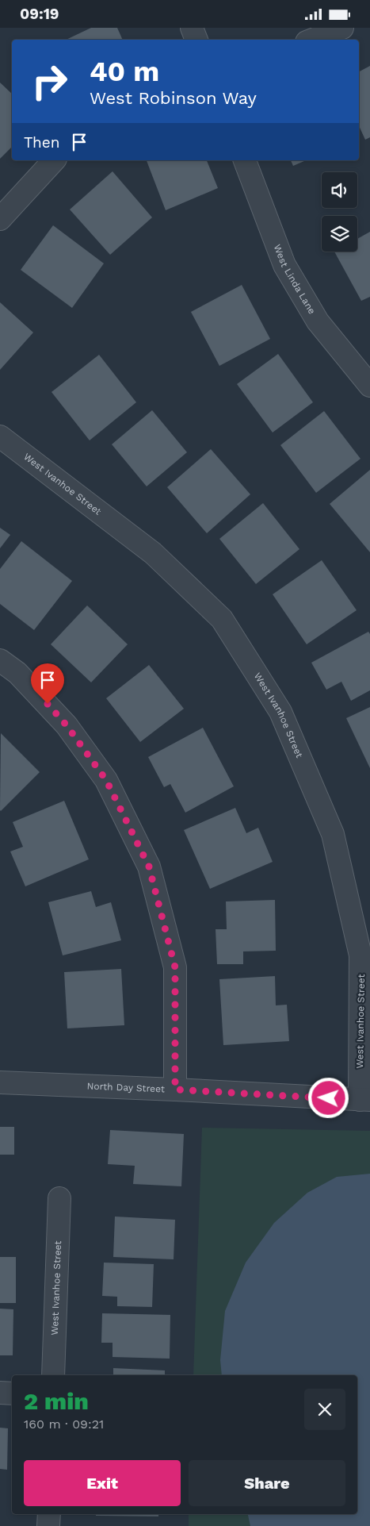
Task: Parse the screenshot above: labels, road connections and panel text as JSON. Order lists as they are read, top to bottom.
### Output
{
  "streets": {
    "street": ["West Linda Lane", "West Ivanhoe Street", "North Day Street"]
  },
  "crossings": [
    ["West Ivanhoe Street", "North Day Street"]
  ],
  "page": {
    "status": "09:19",
    "turn": ["40 m", "West Robinson Way"],
    "then": "Then",
    "heading": ["2 min", "160 m · 09:21"],
    "buttons": ["Exit", "Share"]
  }
}
